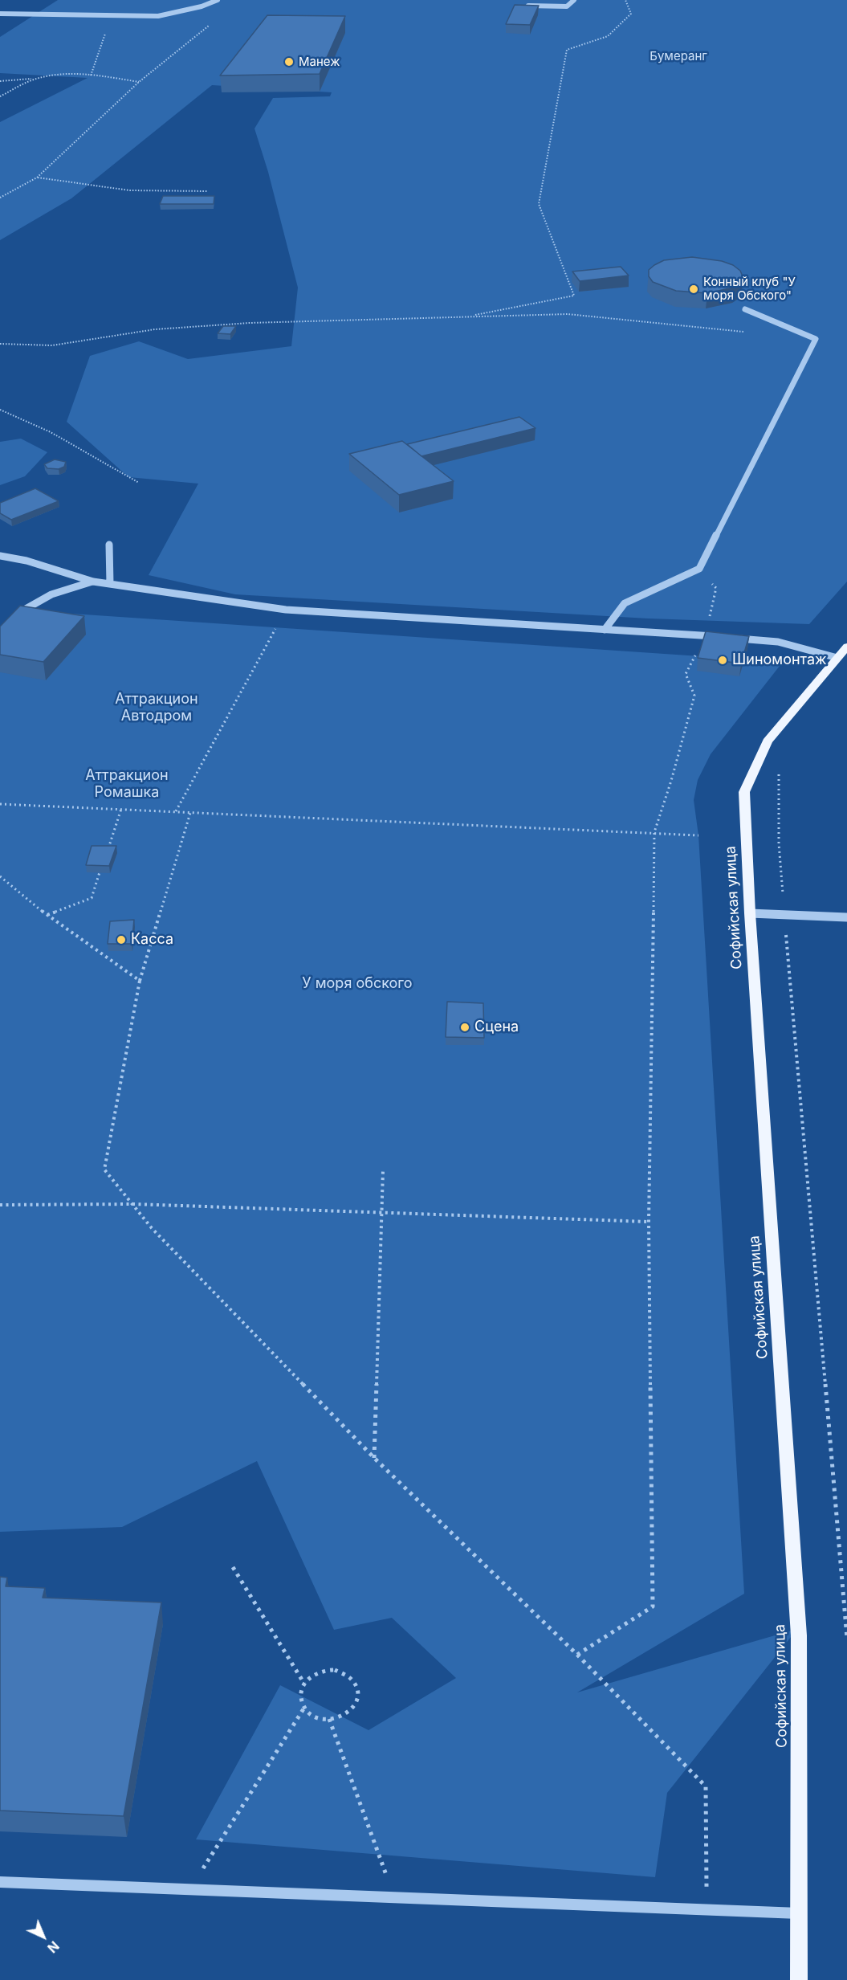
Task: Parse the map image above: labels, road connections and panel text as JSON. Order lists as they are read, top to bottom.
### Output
{
  "streets": {
    "main road": ["Софийская улица"]
  },
  "parks": [
    "Бумеранг",
    "Аттракцион Автодром",
    "Аттракцион Ромашка",
    "У моря обского"
  ],
  "places": [
    "Манеж",
    "Конный клуб \"У моря Обского\"",
    "Шиномонтаж",
    "Касса",
    "Сцена"
  ],
  "north": "bottom right"
}
